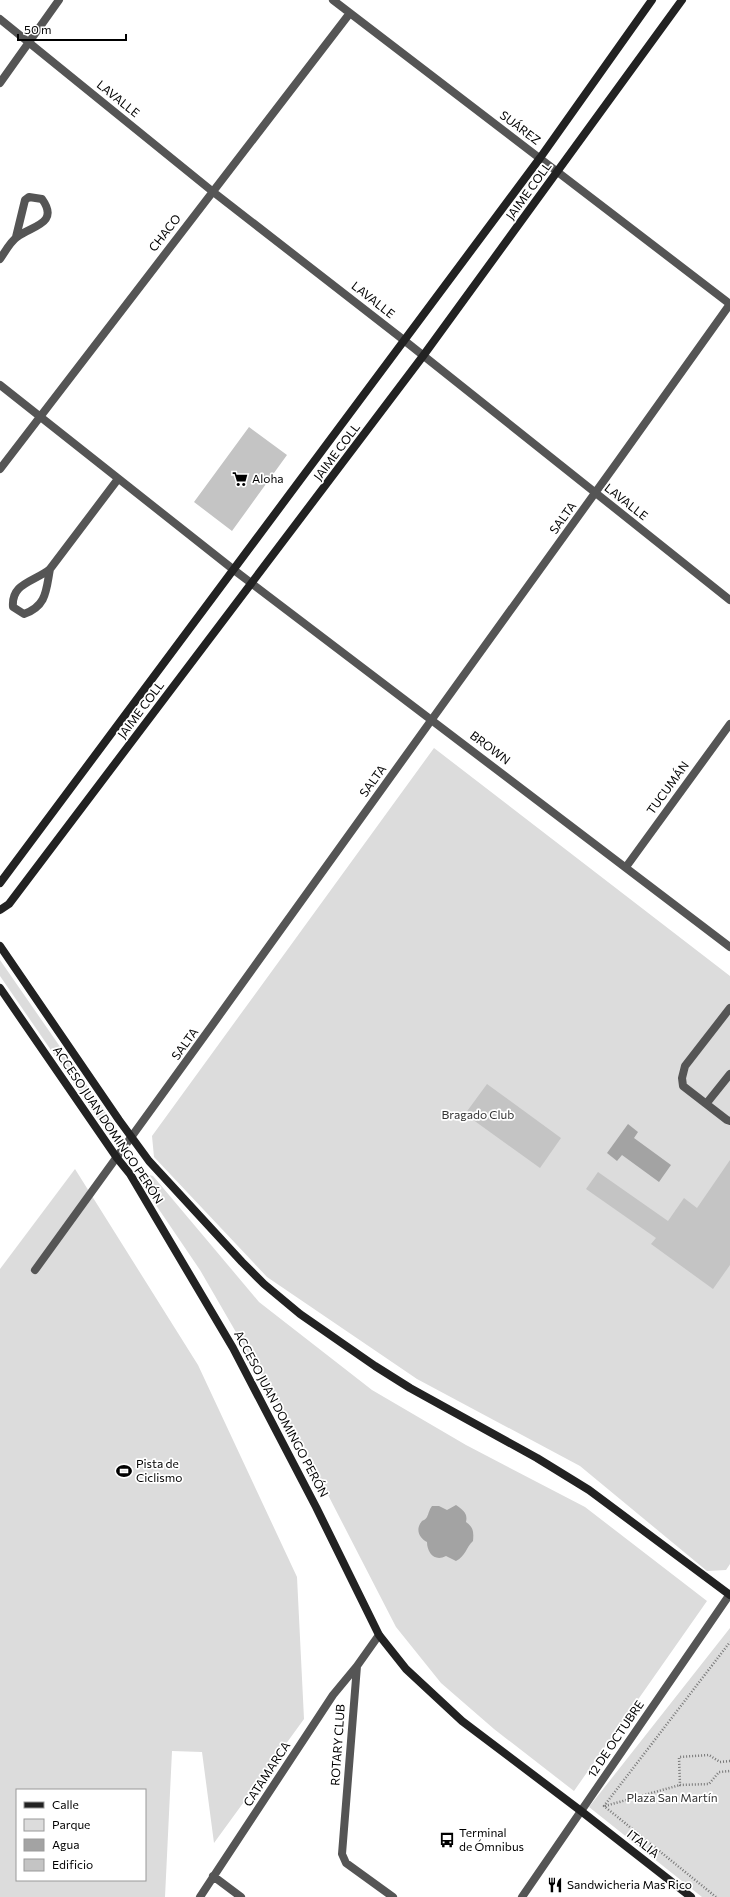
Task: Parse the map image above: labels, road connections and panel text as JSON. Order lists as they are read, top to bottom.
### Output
{
  "streets": {
    "main road": ["JAIME COLL", "ACCESO JUAN DOMINGO PERÓN", "ITALIA"],
    "street": [
      "LAVALLE",
      "SUÁREZ",
      "CHACO",
      "SALTA",
      "BROWN",
      "TUCUMÁN",
      "12 DE OCTUBRE",
      "ROTARY CLUB",
      "CATAMARCA"
    ]
  },
  "crossings": [
    ["LAVALLE", "JAIME COLL"],
    ["LAVALLE", "CHACO"],
    ["LAVALLE", "SALTA"],
    ["SUÁREZ", "JAIME COLL"],
    ["SUÁREZ", "CHACO"],
    ["SUÁREZ", "SALTA"],
    ["JAIME COLL", "BROWN"],
    ["CHACO", "BROWN"],
    ["SALTA", "BROWN"],
    ["SALTA", "ACCESO JUAN DOMINGO PERÓN"],
    ["BROWN", "TUCUMÁN"],
    ["ACCESO JUAN DOMINGO PERÓN", "12 DE OCTUBRE"],
    ["ACCESO JUAN DOMINGO PERÓN", "ITALIA"],
    ["12 DE OCTUBRE", "ITALIA"],
    ["ROTARY CLUB", "CATAMARCA"]
  ],
  "parks": ["Bragado Club", "Plaza San Martín"],
  "places": {
    "supermarket": ["Aloha"],
    "sports": ["Pista de Ciclismo"],
    "bus stop": ["Terminal de Ómnibus"],
    "restaurant": ["Sandwicheria Mas Rico"]
  },
  "legend": [
    "Calle",
    "Parque",
    "Agua",
    "Edificio"
  ],
  "scale_bar": "50 m"
}
